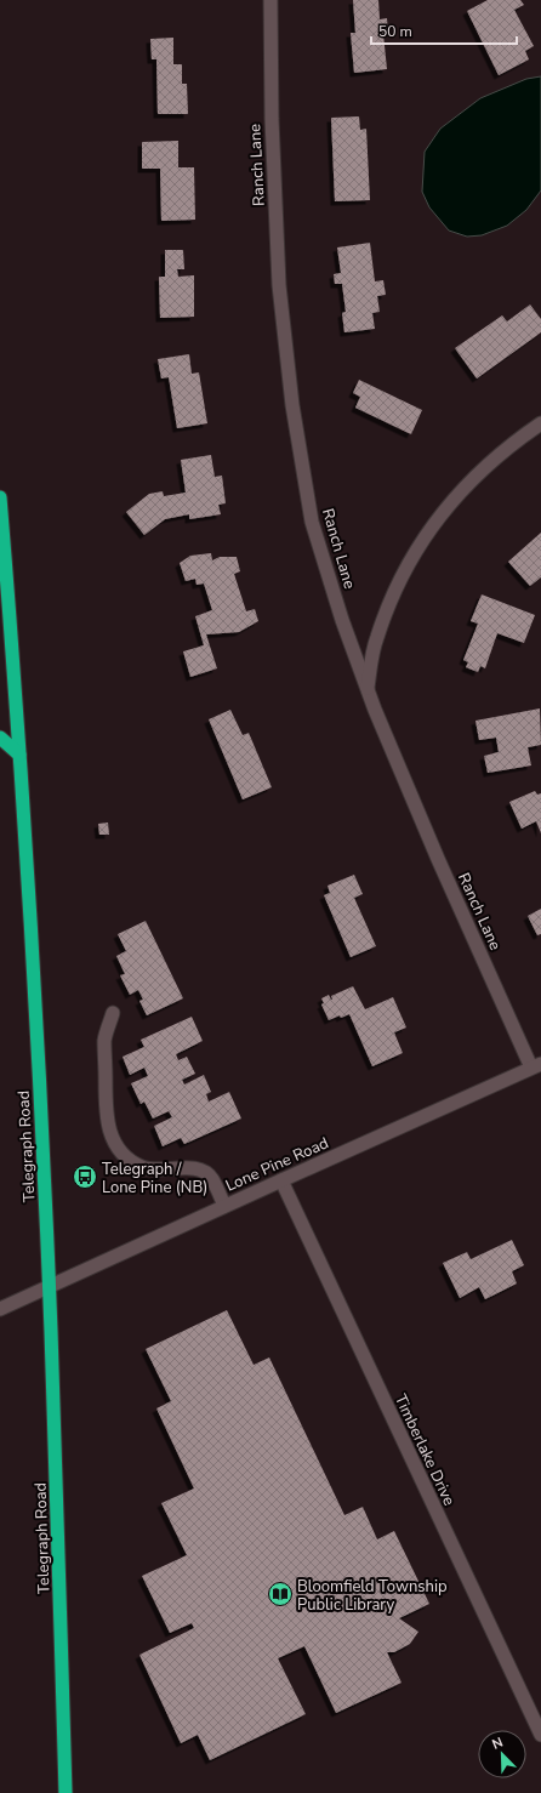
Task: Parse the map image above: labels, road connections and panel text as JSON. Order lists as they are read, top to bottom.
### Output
{
  "streets": {
    "highway": ["Telegraph Road"],
    "street": ["Ranch Lane", "Lone Pine Road", "Timberlake Drive"]
  },
  "crossings": [
    ["Ranch Lane", "Lone Pine Road"],
    ["Telegraph Road", "Lone Pine Road"],
    ["Lone Pine Road", "Timberlake Drive"]
  ],
  "places": {
    "bus stop": ["Telegraph / Lone Pine (NB)"],
    "library": ["Bloomfield Township Public Library"]
  },
  "scale_bar": "50 m",
  "north": "top left"
}
